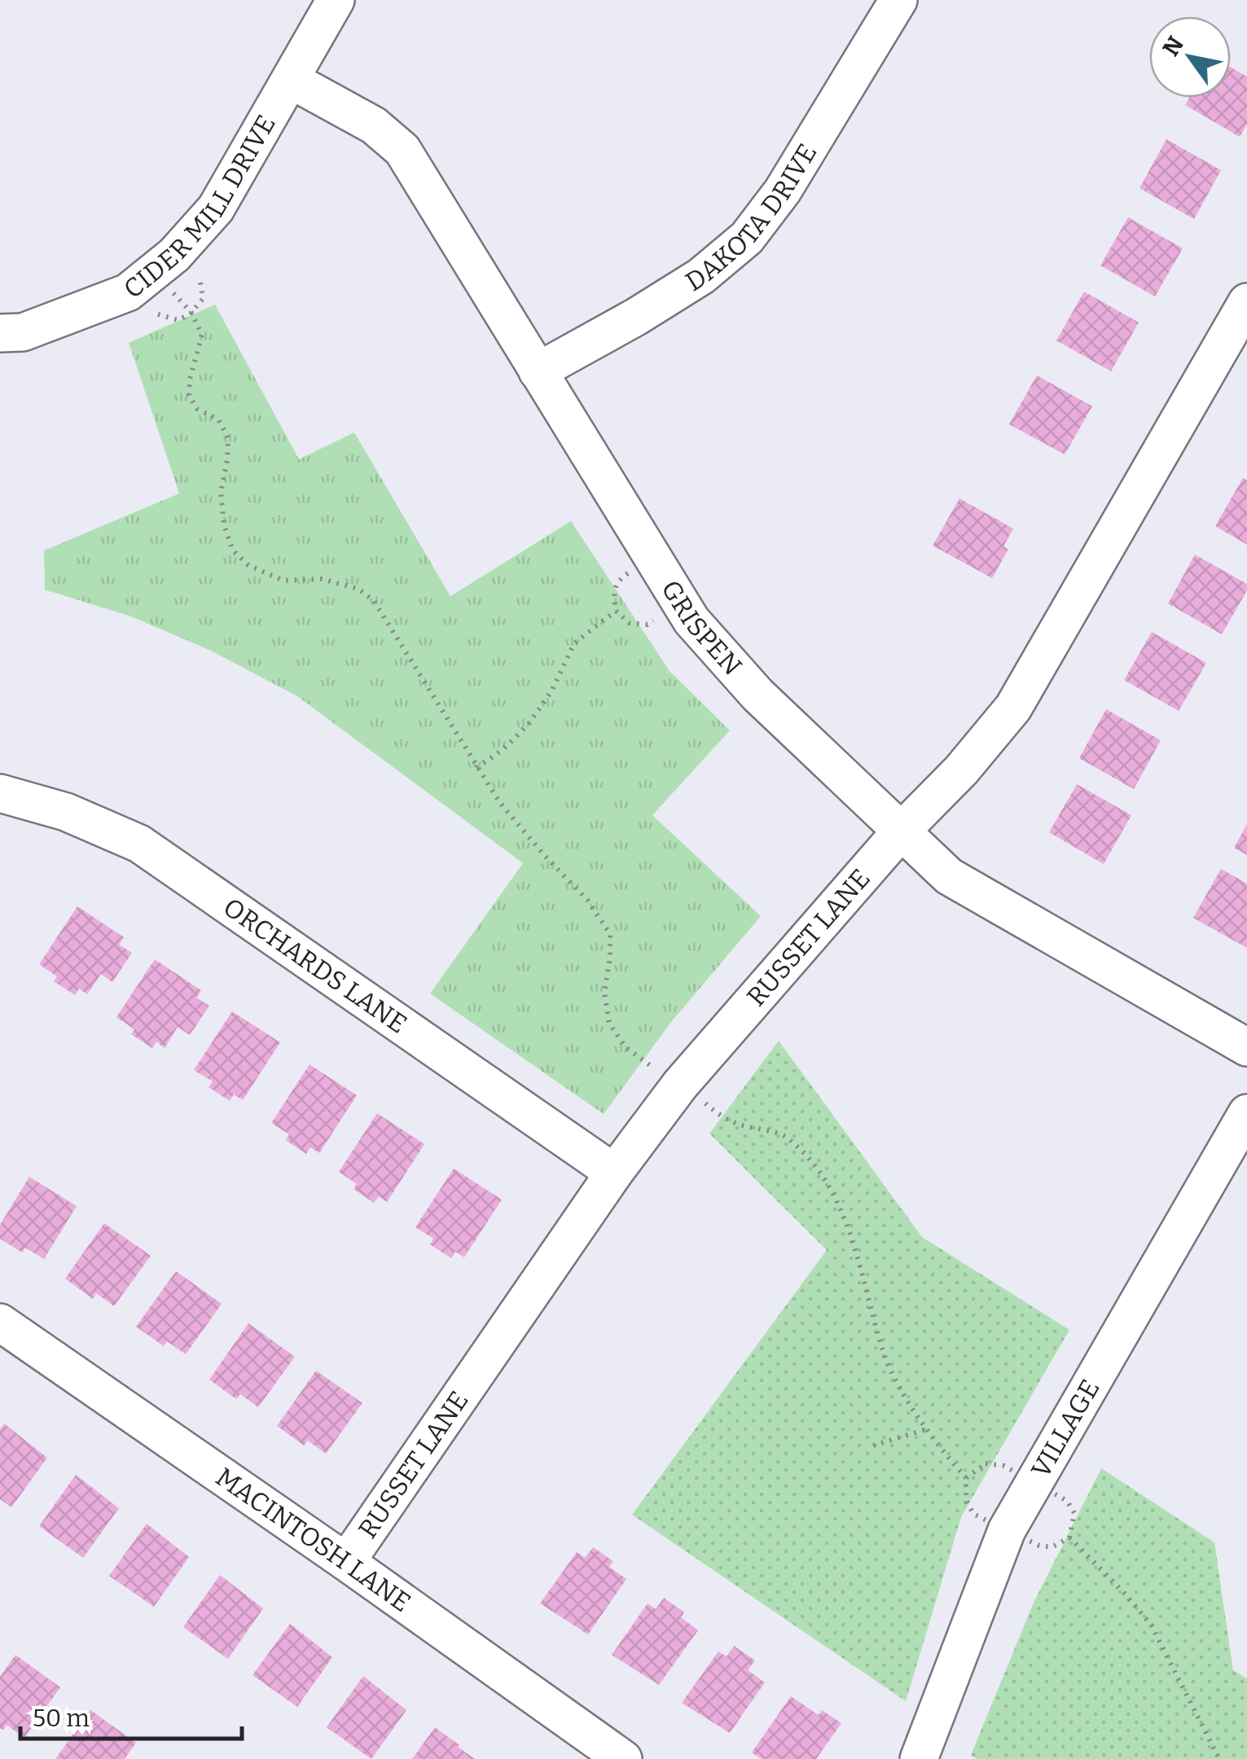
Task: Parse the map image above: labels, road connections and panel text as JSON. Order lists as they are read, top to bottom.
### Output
{
  "streets": {
    "street": [
      "CIDER MILL DRIVE",
      "DAKOTA DRIVE",
      "GRISPEN",
      "RUSSET LANE",
      "ORCHARDS LANE",
      "VILLAGE",
      "MACINTOSH LANE"
    ]
  },
  "crossings": [
    ["CIDER MILL DRIVE", "GRISPEN"],
    ["DAKOTA DRIVE", "GRISPEN"],
    ["GRISPEN", "RUSSET LANE"],
    ["RUSSET LANE", "ORCHARDS LANE"],
    ["RUSSET LANE", "MACINTOSH LANE"]
  ],
  "scale_bar": "50 m",
  "north": "top left"
}
